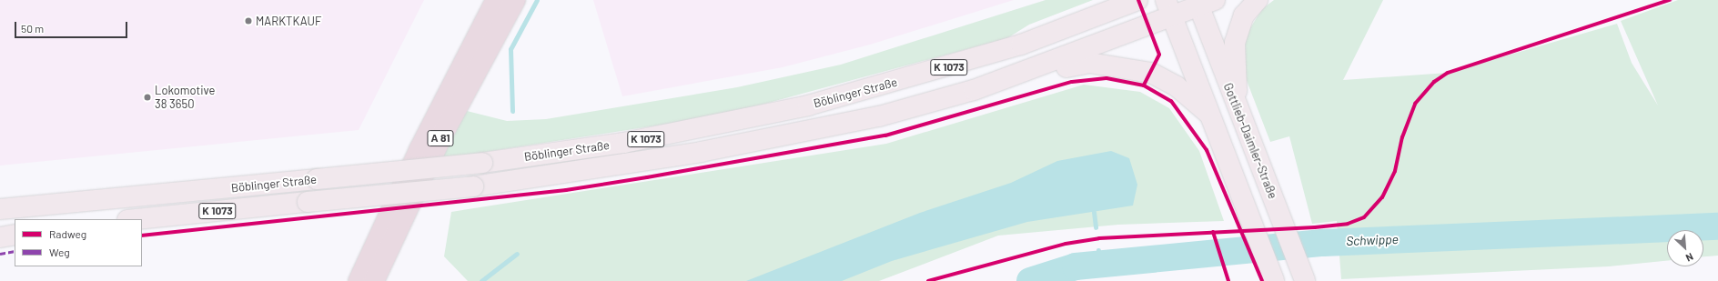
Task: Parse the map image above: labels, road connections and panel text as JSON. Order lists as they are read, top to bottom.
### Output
{
  "streets": {
    "highway": ["A 81"],
    "main road": ["K 1073", "Böblinger Straße", "Gottlieb-Daimler-Straße"]
  },
  "crossings": [
    ["Böblinger Straße", "Gottlieb-Daimler-Straße"]
  ],
  "water": ["Schwippe"],
  "places": ["MARKTKAUF", "Lokomotive 38 3650"],
  "legend": ["Radweg", "Weg"],
  "scale_bar": "50 m",
  "north": "bottom right"
}
